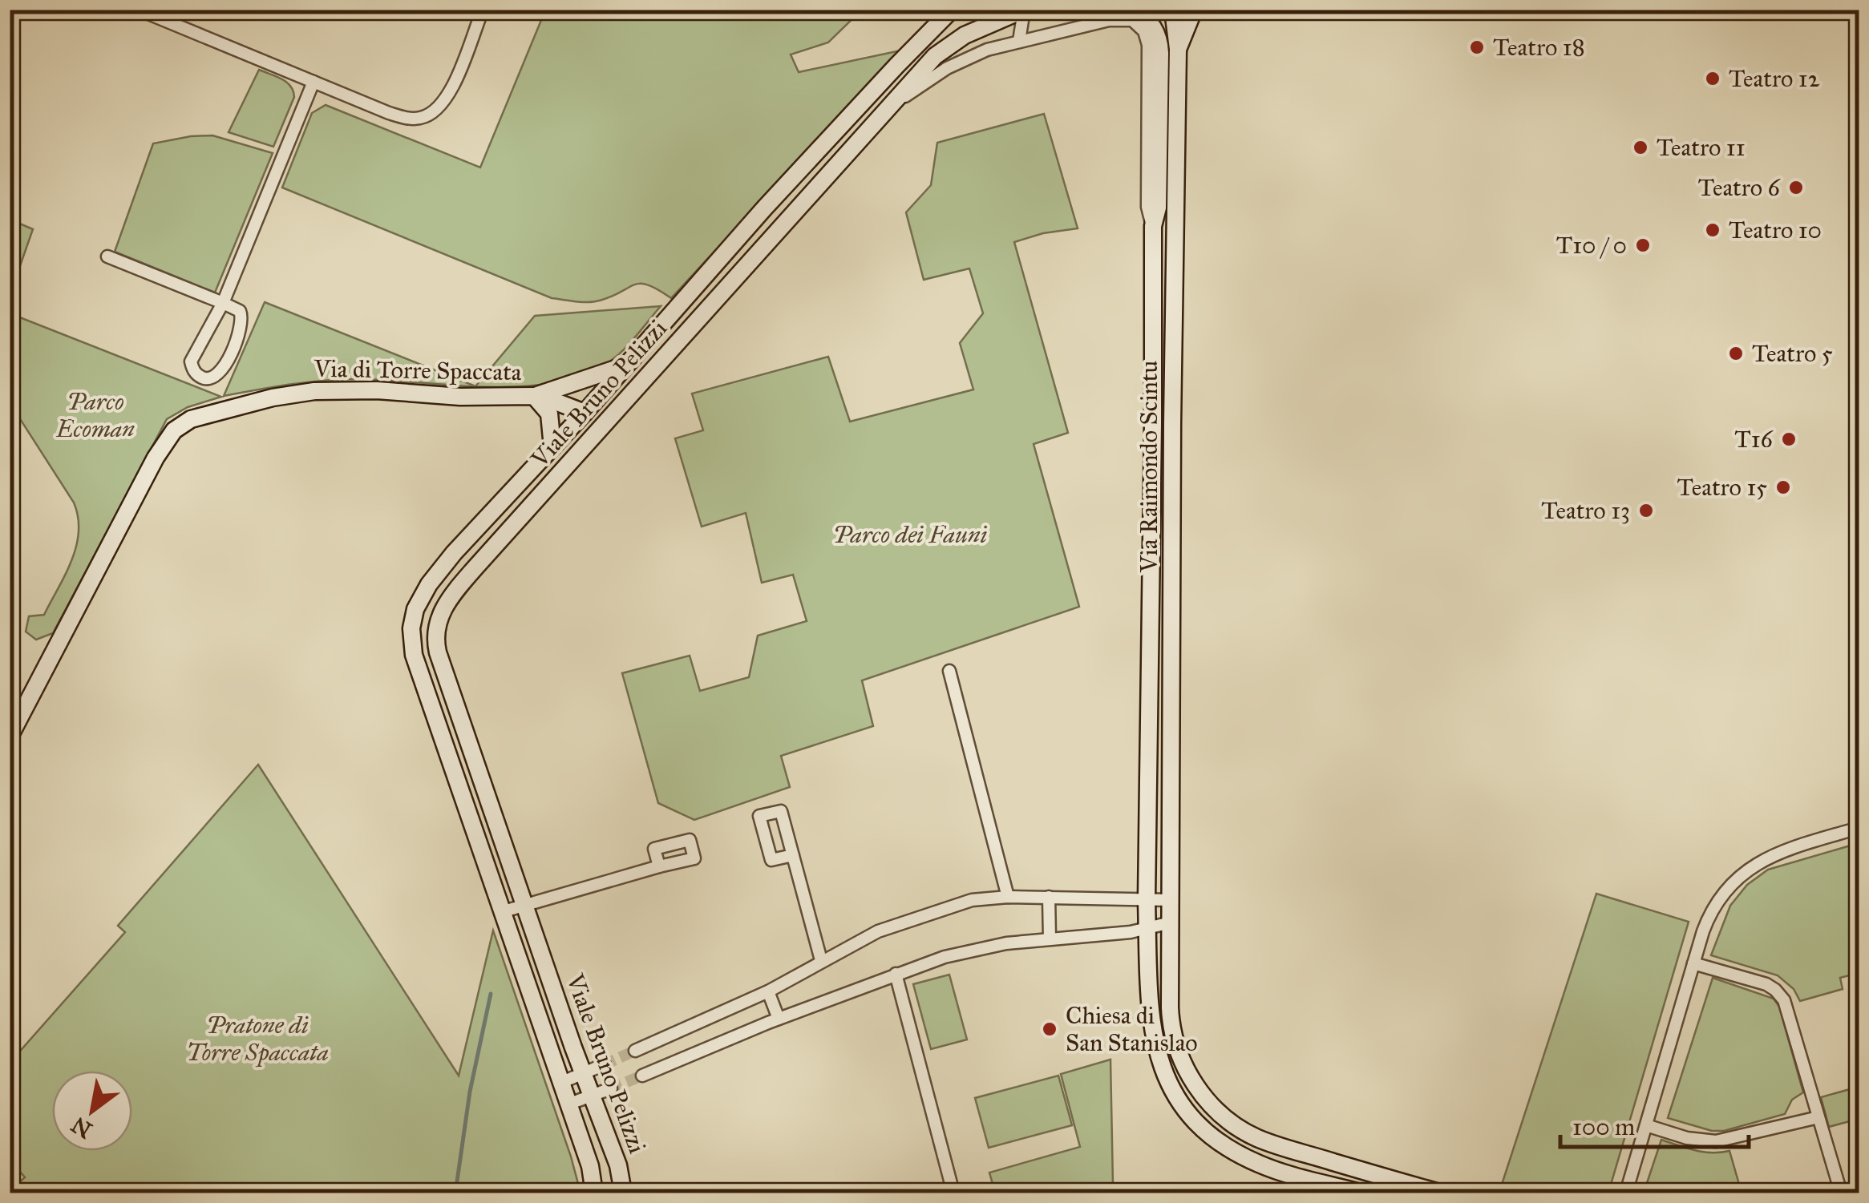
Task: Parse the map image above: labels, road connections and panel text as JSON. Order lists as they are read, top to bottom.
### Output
{
  "streets": {
    "street": ["Via di Torre Spaccata", "Viale Bruno Pelizzi", "Via Raimondo Scintu"]
  },
  "crossings": [
    ["Via di Torre Spaccata", "Viale Bruno Pelizzi"],
    ["Viale Bruno Pelizzi", "Via Raimondo Scintu"]
  ],
  "parks": ["Parco Ecoman", "Parco dei Fauni", "Pratone di Torre Spaccata"],
  "places": [
    "Teatro 18",
    "Teatro 12",
    "Teatro 11",
    "Teatro 6",
    "Teatro 10",
    "T10 / 0",
    "Teatro 5",
    "T16",
    "Teatro 15",
    "Teatro 13",
    "Chiesa di San Stanislao"
  ],
  "scale_bar": "100 m",
  "north": "bottom left"
}
